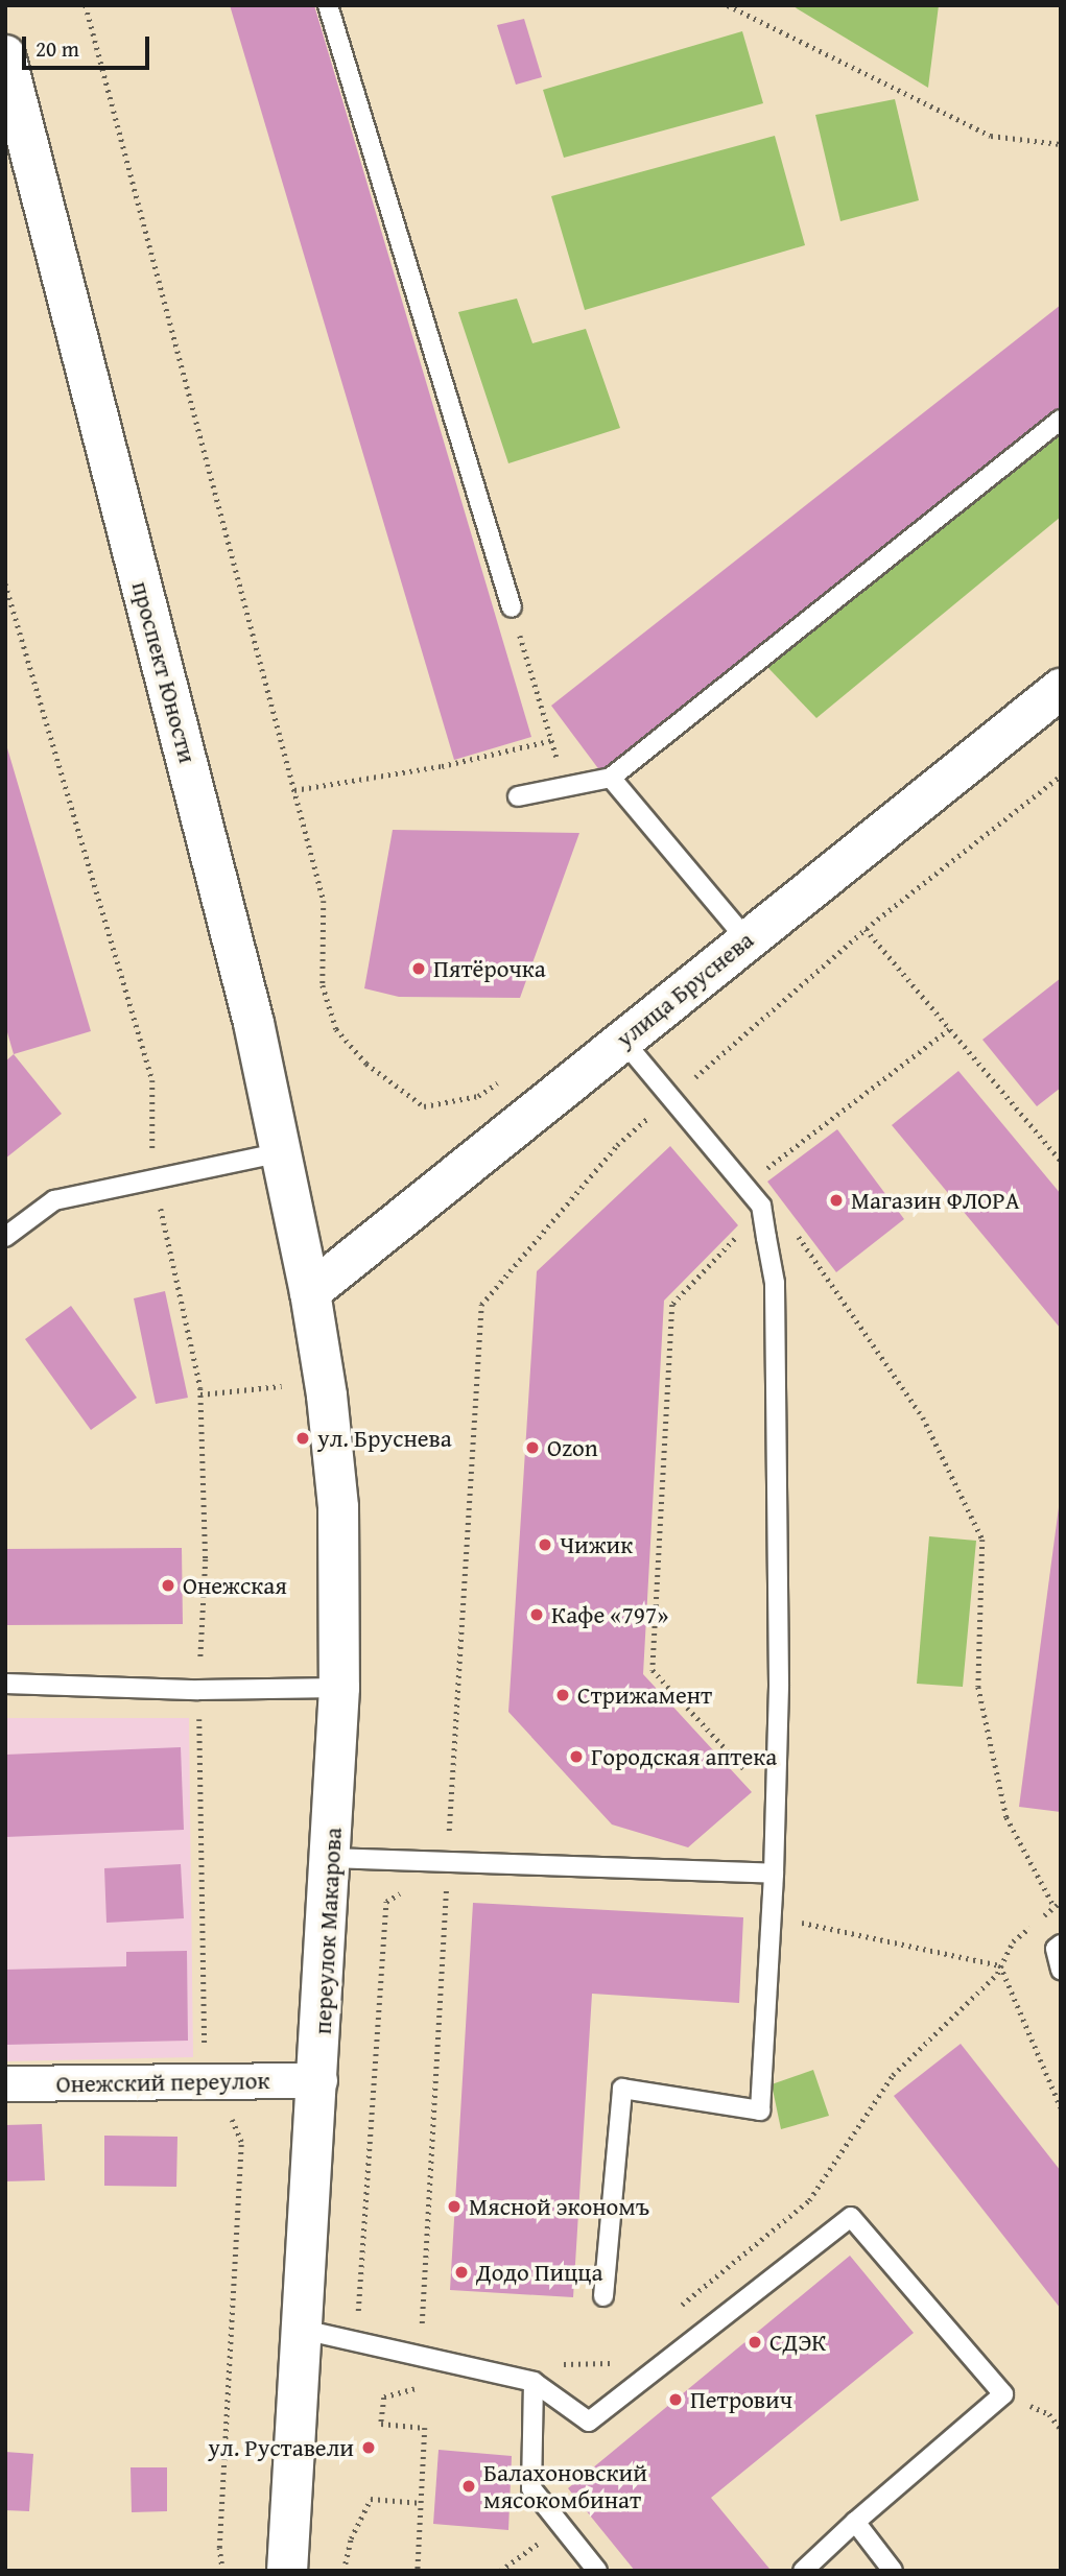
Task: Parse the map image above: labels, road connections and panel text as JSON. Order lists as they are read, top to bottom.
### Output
{
  "streets": {
    "main road": ["проспект Юности", "улица Бруснева", "переулок Макарова"],
    "street": ["Онежский переулок"]
  },
  "crossings": [
    ["проспект Юности", "улица Бруснева"],
    ["проспект Юности", "переулок Макарова"],
    ["улица Бруснева", "переулок Макарова"],
    ["переулок Макарова", "Онежский переулок"]
  ],
  "places": [
    "Пятёрочка",
    "Магазин ФЛОРА",
    "ул. Бруснева",
    "Ozon",
    "Чижик",
    "Онежская",
    "Кафе «797»",
    "Стрижамент",
    "Городская аптека",
    "Мясной экономъ",
    "Додо Пицца",
    "СДЭК",
    "Петрович",
    "ул. Руставели",
    "Балахоновский мясокомбинат"
  ],
  "scale_bar": "20 m"
}
